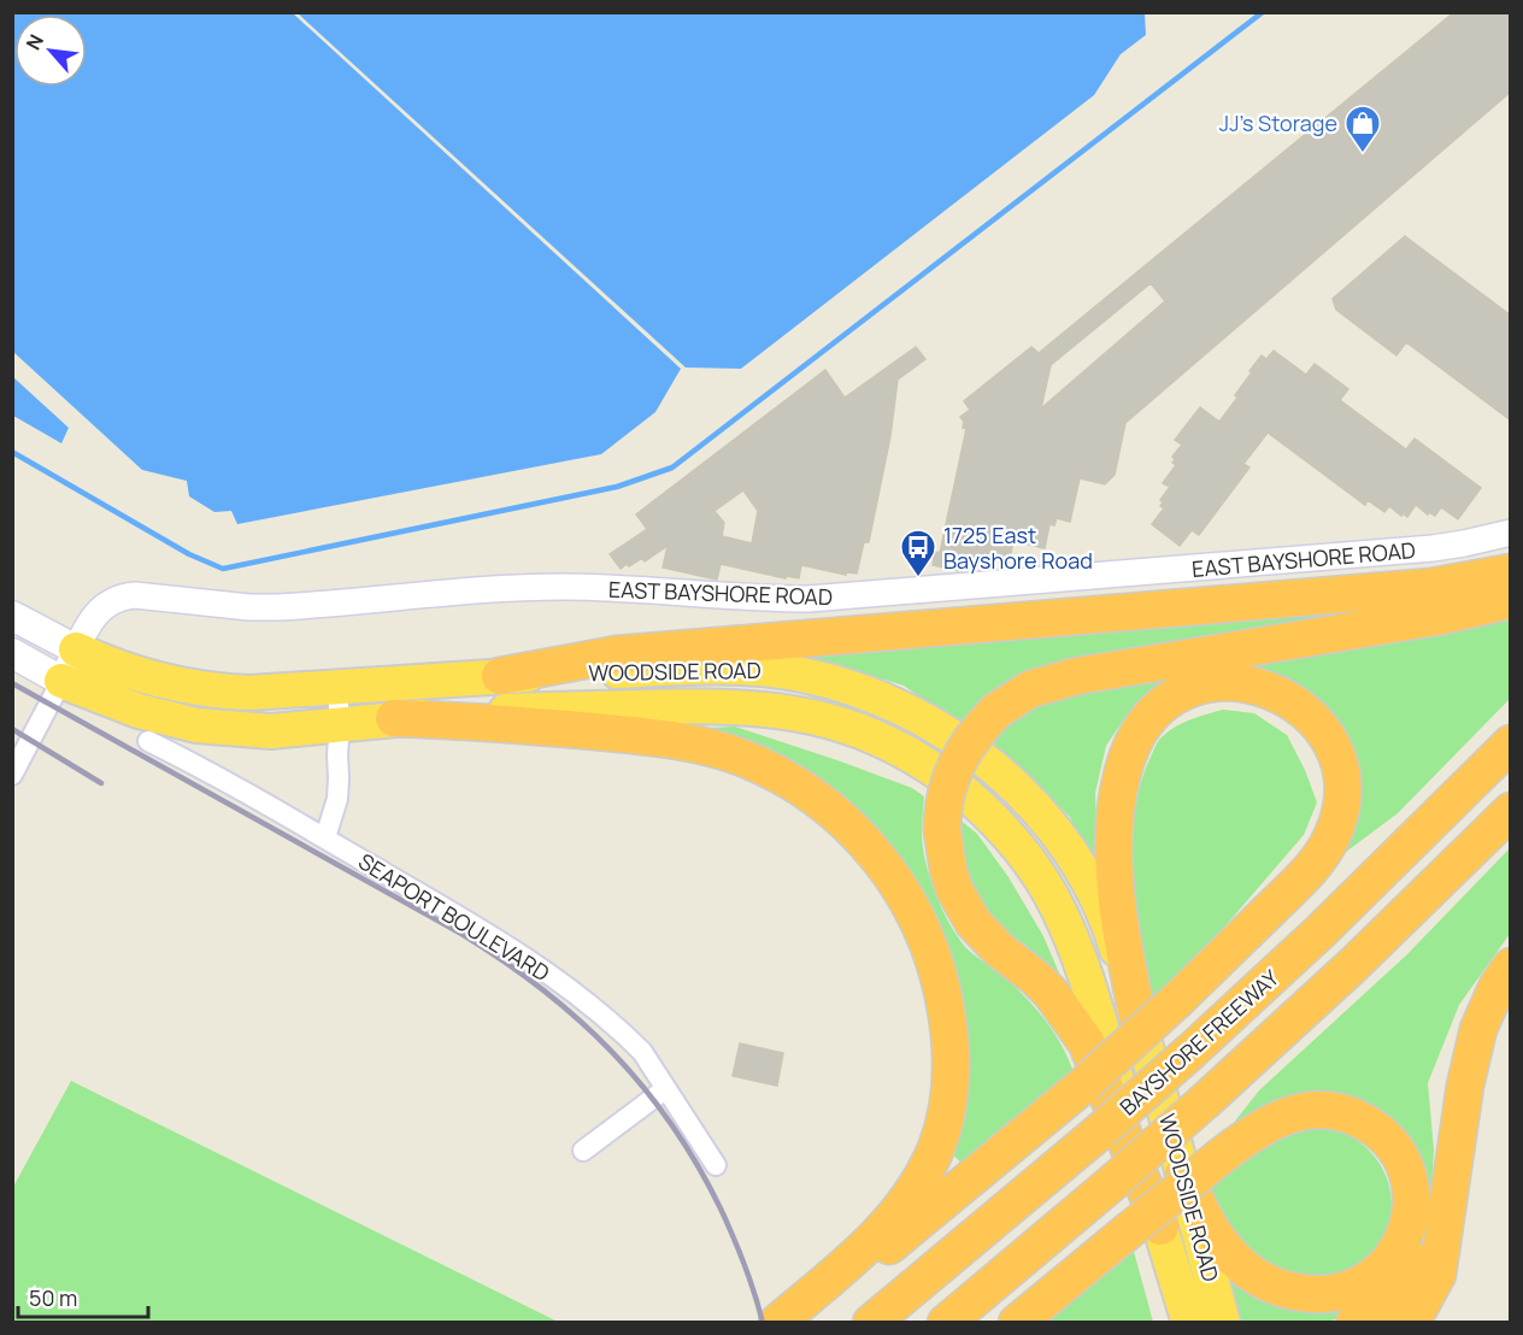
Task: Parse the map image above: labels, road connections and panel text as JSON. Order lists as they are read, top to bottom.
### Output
{
  "streets": {
    "highway": ["WOODSIDE ROAD", "BAYSHORE FREEWAY"],
    "street": ["EAST BAYSHORE ROAD", "SEAPORT BOULEVARD"]
  },
  "crossings": [
    ["EAST BAYSHORE ROAD", "WOODSIDE ROAD"]
  ],
  "places": {
    "shop": ["JJ's Storage"],
    "bus stop": ["1725 East Bayshore Road"]
  },
  "scale_bar": "50 m",
  "north": "top left"
}
